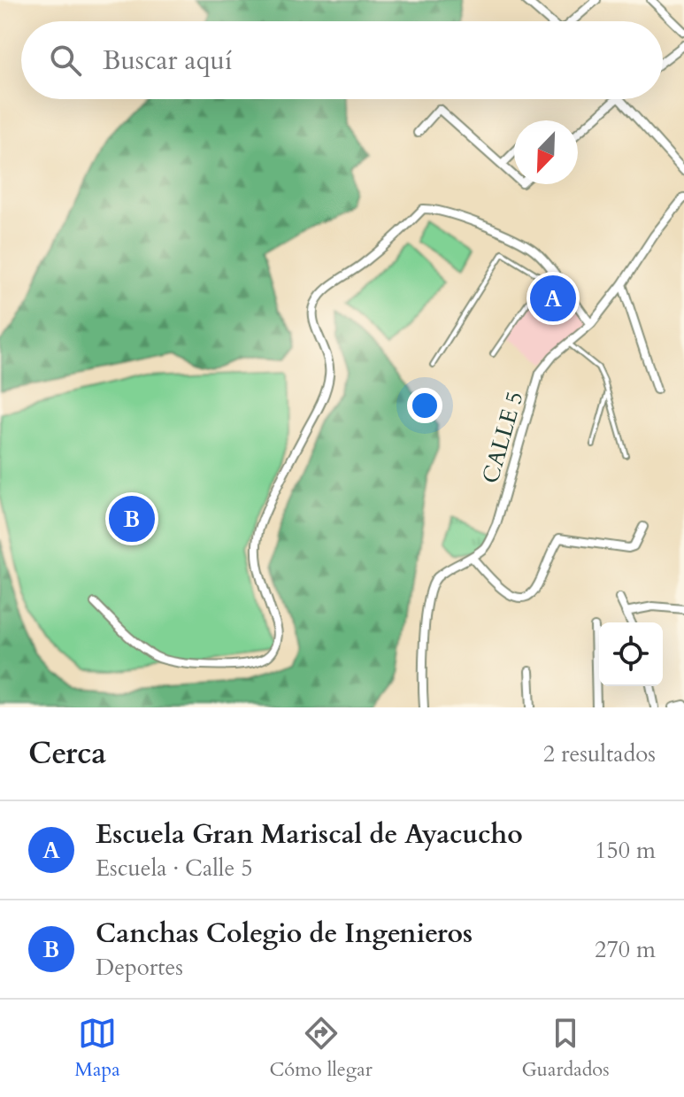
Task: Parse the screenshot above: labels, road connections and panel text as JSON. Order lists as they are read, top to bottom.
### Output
{
  "streets": {
    "street": ["CALLE 5"]
  },
  "north": "bottom left",
  "page": {
    "search": "Buscar aquí",
    "pins": ["A", "B"],
    "heading": ["Cerca", "2 resultados"],
    "list": [
      {
        "mark": "A",
        "name": "Escuela Gran Mariscal de Ayacucho",
        "note": "Escuela · Calle 5",
        "value": "150 m"
      },
      {
        "mark": "B",
        "name": "Canchas Colegio de Ingenieros",
        "note": "Deportes",
        "value": "270 m"
      }
    ],
    "nav": ["Mapa", "Cómo llegar", "Guardados"]
  }
}
